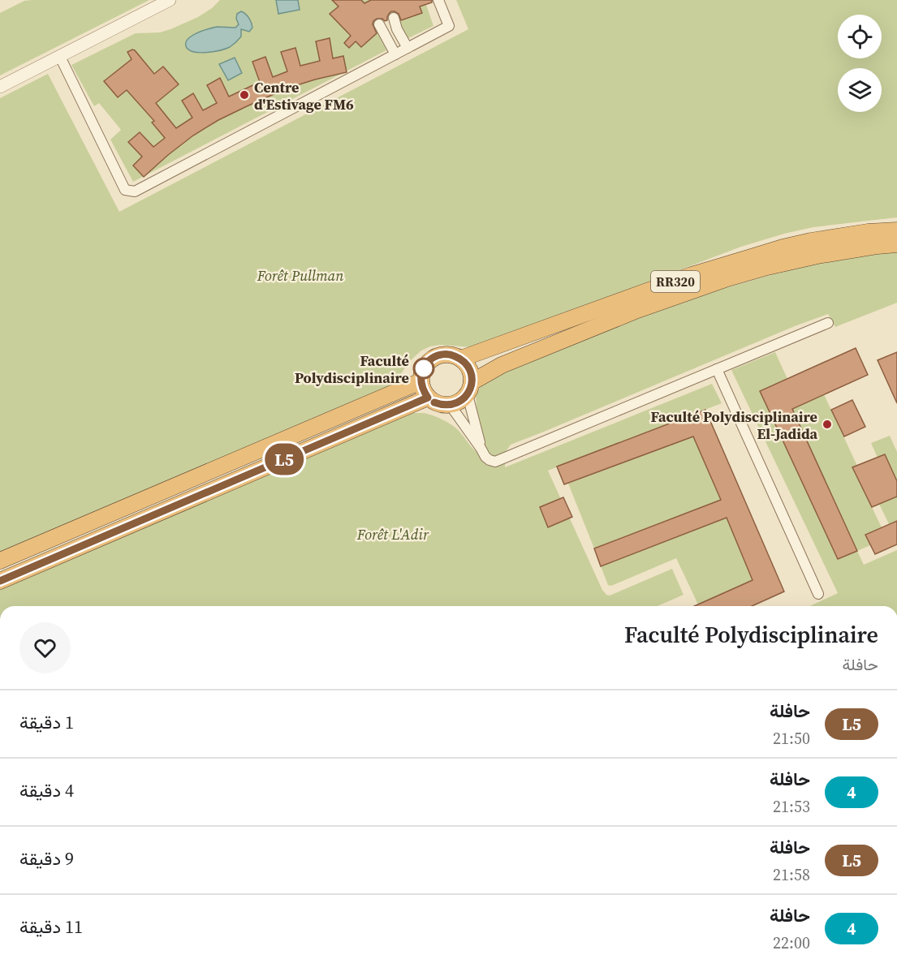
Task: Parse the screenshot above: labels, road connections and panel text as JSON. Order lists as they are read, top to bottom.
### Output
{
  "streets": {
    "highway": ["RR320"]
  },
  "parks": ["Forêt Pullman", "Forêt L'Adir"],
  "places": ["Centre d'Estivage FM6", "Faculté Polydisciplinaire", "Faculté Polydisciplinaire El-Jadida"],
  "lines": ["bus line L5"],
  "page": {
    "on_map": "L5",
    "heading": ["Faculté Polydisciplinaire", "حافلة"],
    "list": [
      {
        "mark": "L5",
        "name": "حافلة",
        "note": "21:50",
        "value": "1 دقيقة"
      },
      {
        "mark": "4",
        "name": "حافلة",
        "note": "21:53",
        "value": "4 دقيقة"
      },
      {
        "mark": "L5",
        "name": "حافلة",
        "note": "21:58",
        "value": "9 دقيقة"
      },
      {
        "mark": "4",
        "name": "حافلة",
        "note": "22:00",
        "value": "11 دقيقة"
      }
    ]
  }
}
